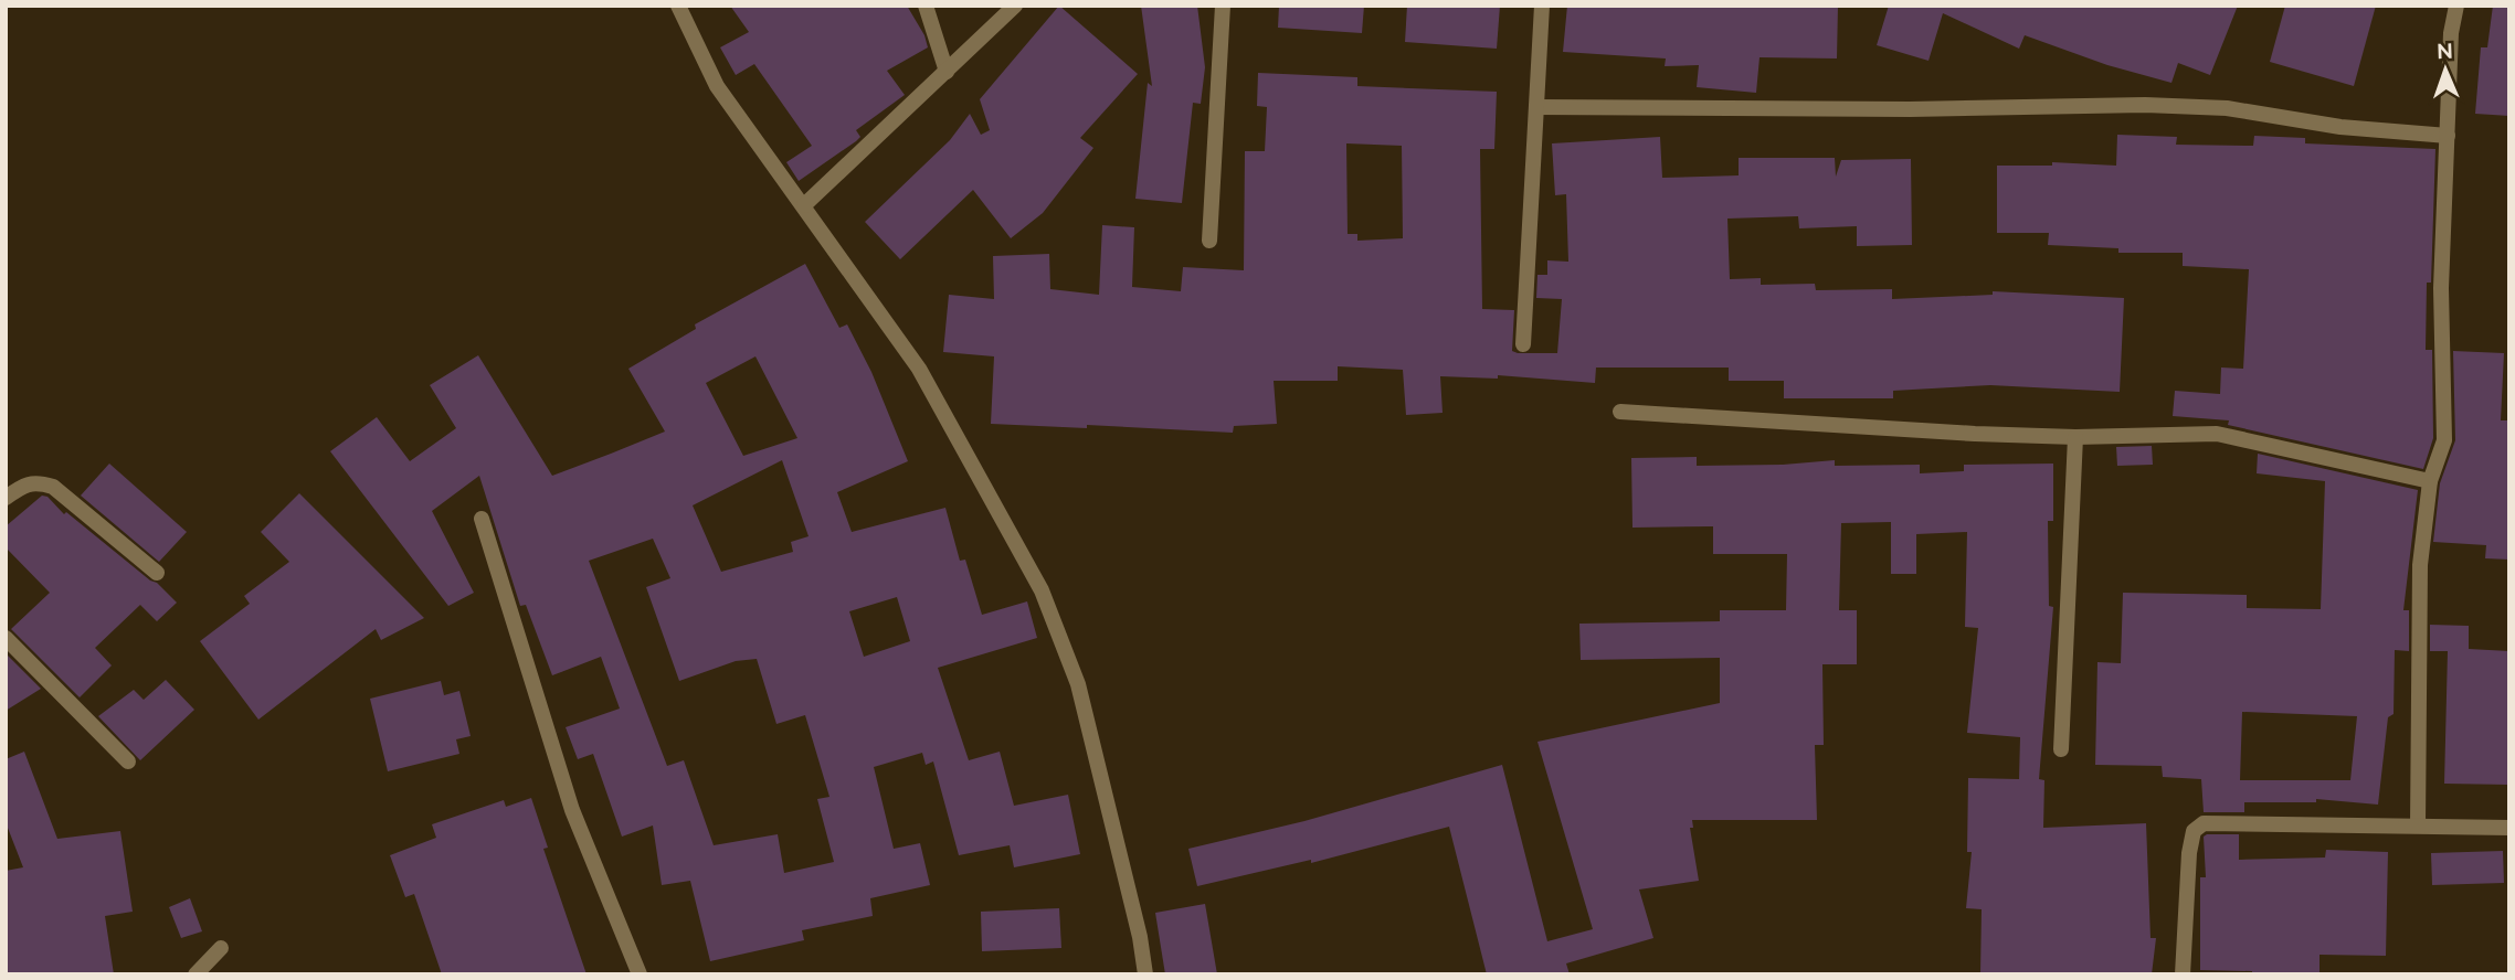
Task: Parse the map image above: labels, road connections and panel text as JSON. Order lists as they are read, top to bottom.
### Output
{
  "north": "top"
}
